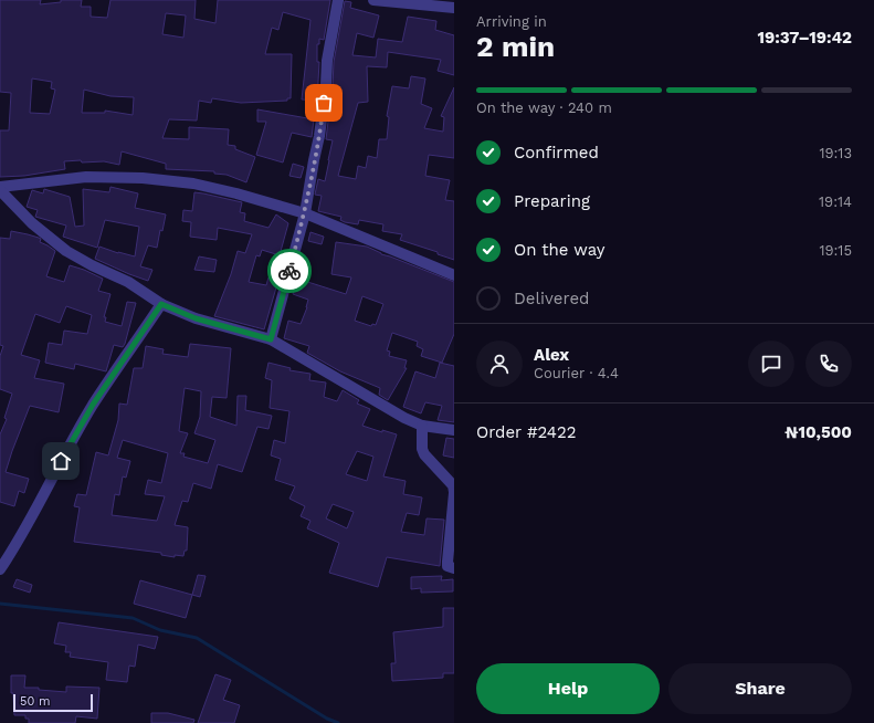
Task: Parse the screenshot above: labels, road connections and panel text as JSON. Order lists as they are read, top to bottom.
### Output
{
  "scale_bar": "50 m",
  "page": {
    "heading": ["2 min", "Arriving in", "19:37–19:42"],
    "panel": [
      "Alex",
      "Courier · 4.4",
      "Order #2422",
      "₦10,500"
    ],
    "bar": "On the way · 240 m",
    "list": [
      ["Confirmed", "19:13"],
      ["Preparing", "19:14"],
      ["On the way", "19:15"],
      "Delivered"
    ],
    "buttons": ["Help", "Share"],
    "scale": "50 m"
  }
}
